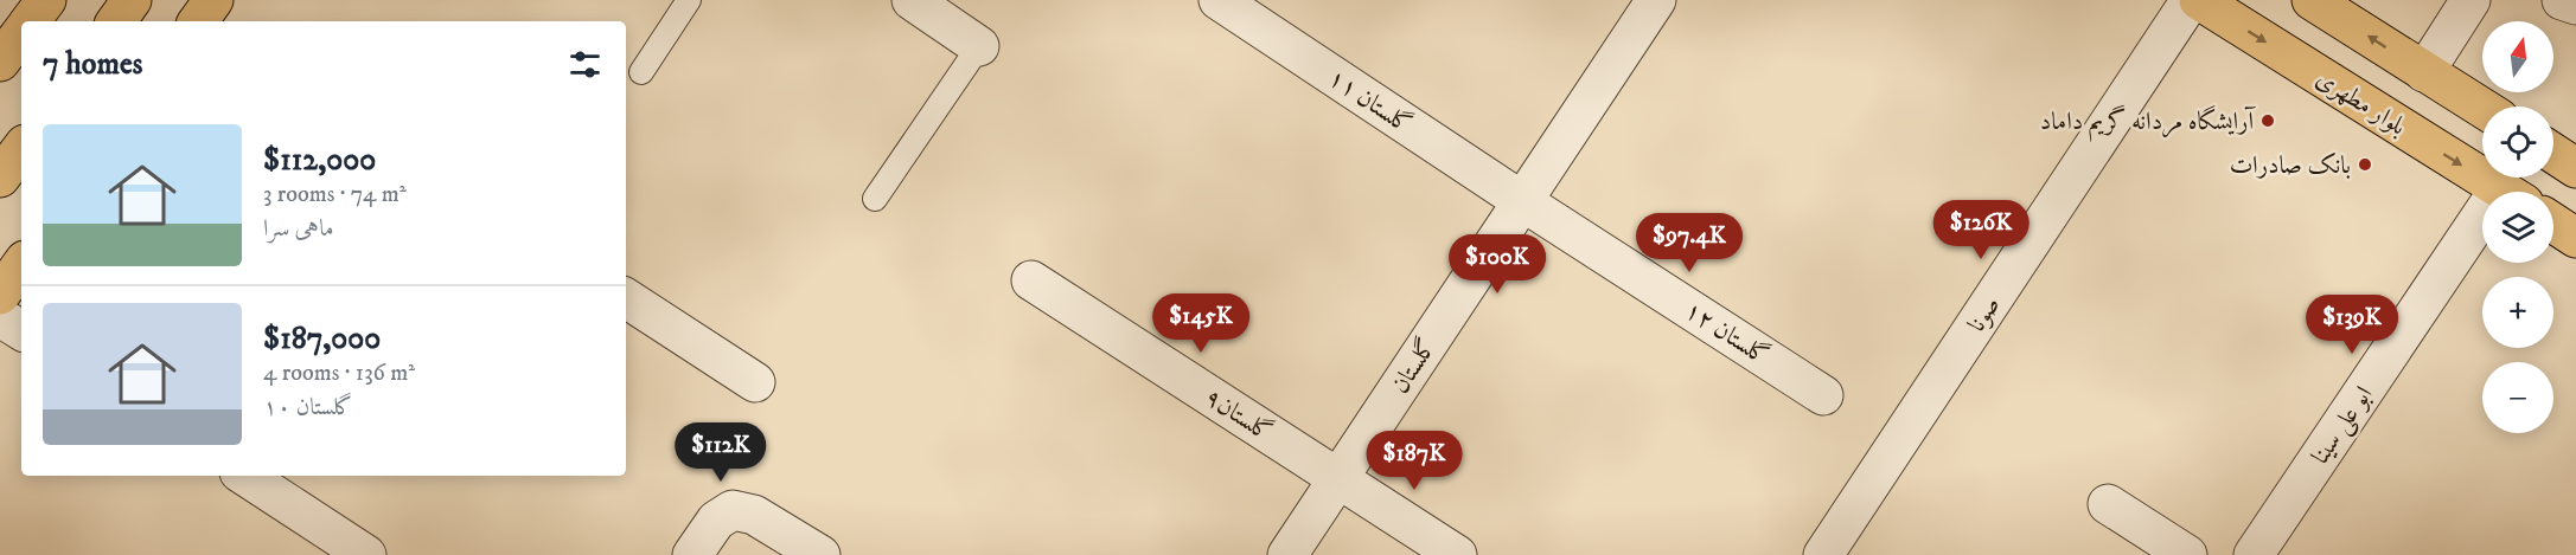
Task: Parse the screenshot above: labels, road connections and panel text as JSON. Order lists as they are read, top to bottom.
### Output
{
  "streets": {
    "main road": ["بلوار مطهری"],
    "street": [
      "گلستان ۱۱",
      "صونا",
      "گلستان ۱۲",
      "گلستان",
      "گلستان۹",
      "ابو علی سینا"
    ]
  },
  "crossings": [
    ["گلستان ۱۱", "گلستان ۱۲"],
    ["گلستان ۱۱", "گلستان"],
    ["گلستان ۱۲", "گلستان"],
    ["گلستان", "گلستان۹"]
  ],
  "places": ["آرایشگاه مردانه گریم داماد", "بانک صادرات"],
  "north": "top",
  "page": {
    "map_buttons": ["+", "−"],
    "heading": "7 homes",
    "list": [
      {
        "name": "$112,000",
        "note": "3 rooms · 74 m² · ماهی سرا"
      },
      {
        "name": "$187,000",
        "note": "4 rooms · 136 m² · گلستان ۱۰"
      }
    ],
    "price": [
      "$126K",
      "$97.4K",
      "$100K",
      "$145K",
      "$139K",
      "$112K",
      "$187K"
    ]
  }
}
